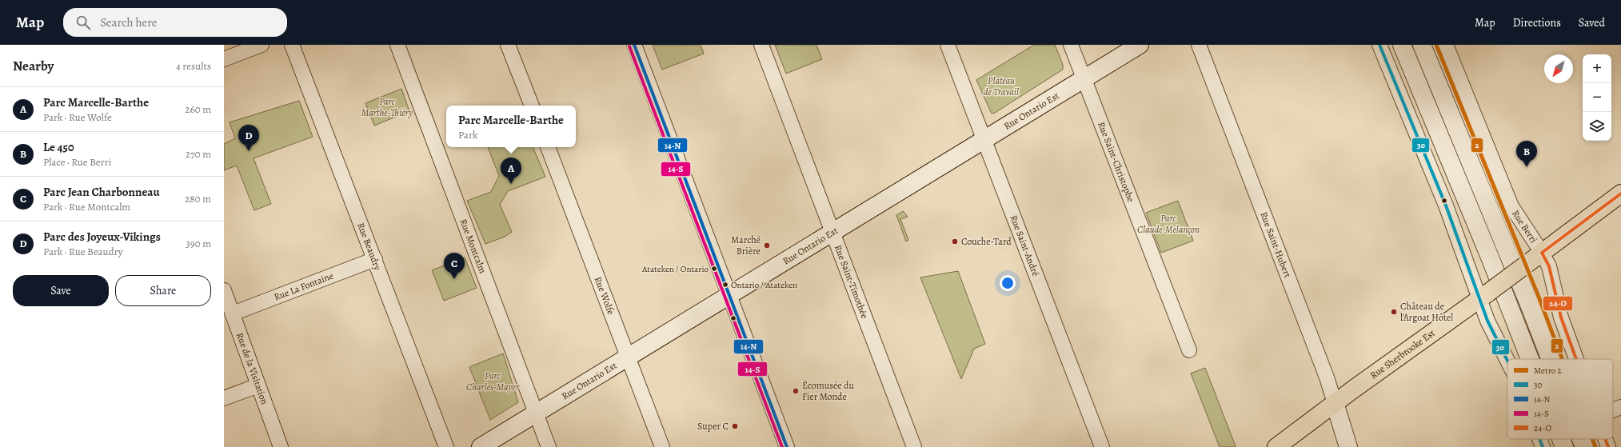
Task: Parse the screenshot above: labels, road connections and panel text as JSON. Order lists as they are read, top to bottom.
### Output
{
  "streets": {
    "main road": ["Rue Sherbrooke Est"],
    "street": [
      "Rue Ontario Est",
      "Rue Saint-Christophe",
      "Rue Berri",
      "Rue Beaudry",
      "Rue Saint-André",
      "Rue Saint-Hubert",
      "Rue Montcalm",
      "Rue Saint-Timothée",
      "Rue La Fontaine",
      "Rue Wolfe",
      "Rue de la Visitation"
    ]
  },
  "crossings": [
    ["Rue Ontario Est", "Rue Saint-Christophe"],
    ["Rue Ontario Est", "Rue Saint-André"],
    ["Rue Ontario Est", "Rue Montcalm"],
    ["Rue Ontario Est", "Rue Saint-Timothée"],
    ["Rue Ontario Est", "Rue Wolfe"],
    ["Rue Berri", "Rue Sherbrooke Est"],
    ["Rue Beaudry", "Rue La Fontaine"],
    ["Rue Saint-Hubert", "Rue Sherbrooke Est"],
    ["Rue La Fontaine", "Rue de la Visitation"]
  ],
  "parks": [
    "Plateau de Travail",
    "Parc Marthe-Thiéry",
    "Parc Claude-Melançon",
    "Parc Charles-Mayer"
  ],
  "places": [
    "Couche-Tard",
    "Marché Brière",
    "Atateken / Ontario",
    "Ontario / Atateken",
    "Château de l'Argoat Hôtel",
    "Écomusée du Fier Monde",
    "Super C"
  ],
  "lines": [
    "metro line 2",
    "transit line 30",
    "transit line 14-N",
    "transit line 14-S",
    "transit line 24-O"
  ],
  "legend": [
    "Metro 2",
    "30",
    "14-N",
    "14-S",
    "24-O"
  ],
  "north": "bottom left",
  "page": {
    "header": "Map",
    "search": "Search here",
    "nav": ["Map", "Directions", "Saved"],
    "heading": ["Nearby", "4 results"],
    "map_buttons": ["+", "−"],
    "list": [
      {
        "mark": "A",
        "name": "Parc Marcelle-Barthe",
        "note": "Park · Rue Wolfe",
        "value": "260 m"
      },
      {
        "mark": "B",
        "name": "Le 450",
        "note": "Place · Rue Berri",
        "value": "270 m"
      },
      {
        "mark": "C",
        "name": "Parc Jean Charbonneau",
        "note": "Park · Rue Montcalm",
        "value": "280 m"
      },
      {
        "mark": "D",
        "name": "Parc des Joyeux-Vikings",
        "note": "Park · Rue Beaudry",
        "value": "390 m"
      }
    ],
    "popup": ["Parc Marcelle-Barthe", "Park"],
    "pins": [
      "D",
      "B",
      "A",
      "C"
    ],
    "buttons": ["Save", "Share"]
  }
}
